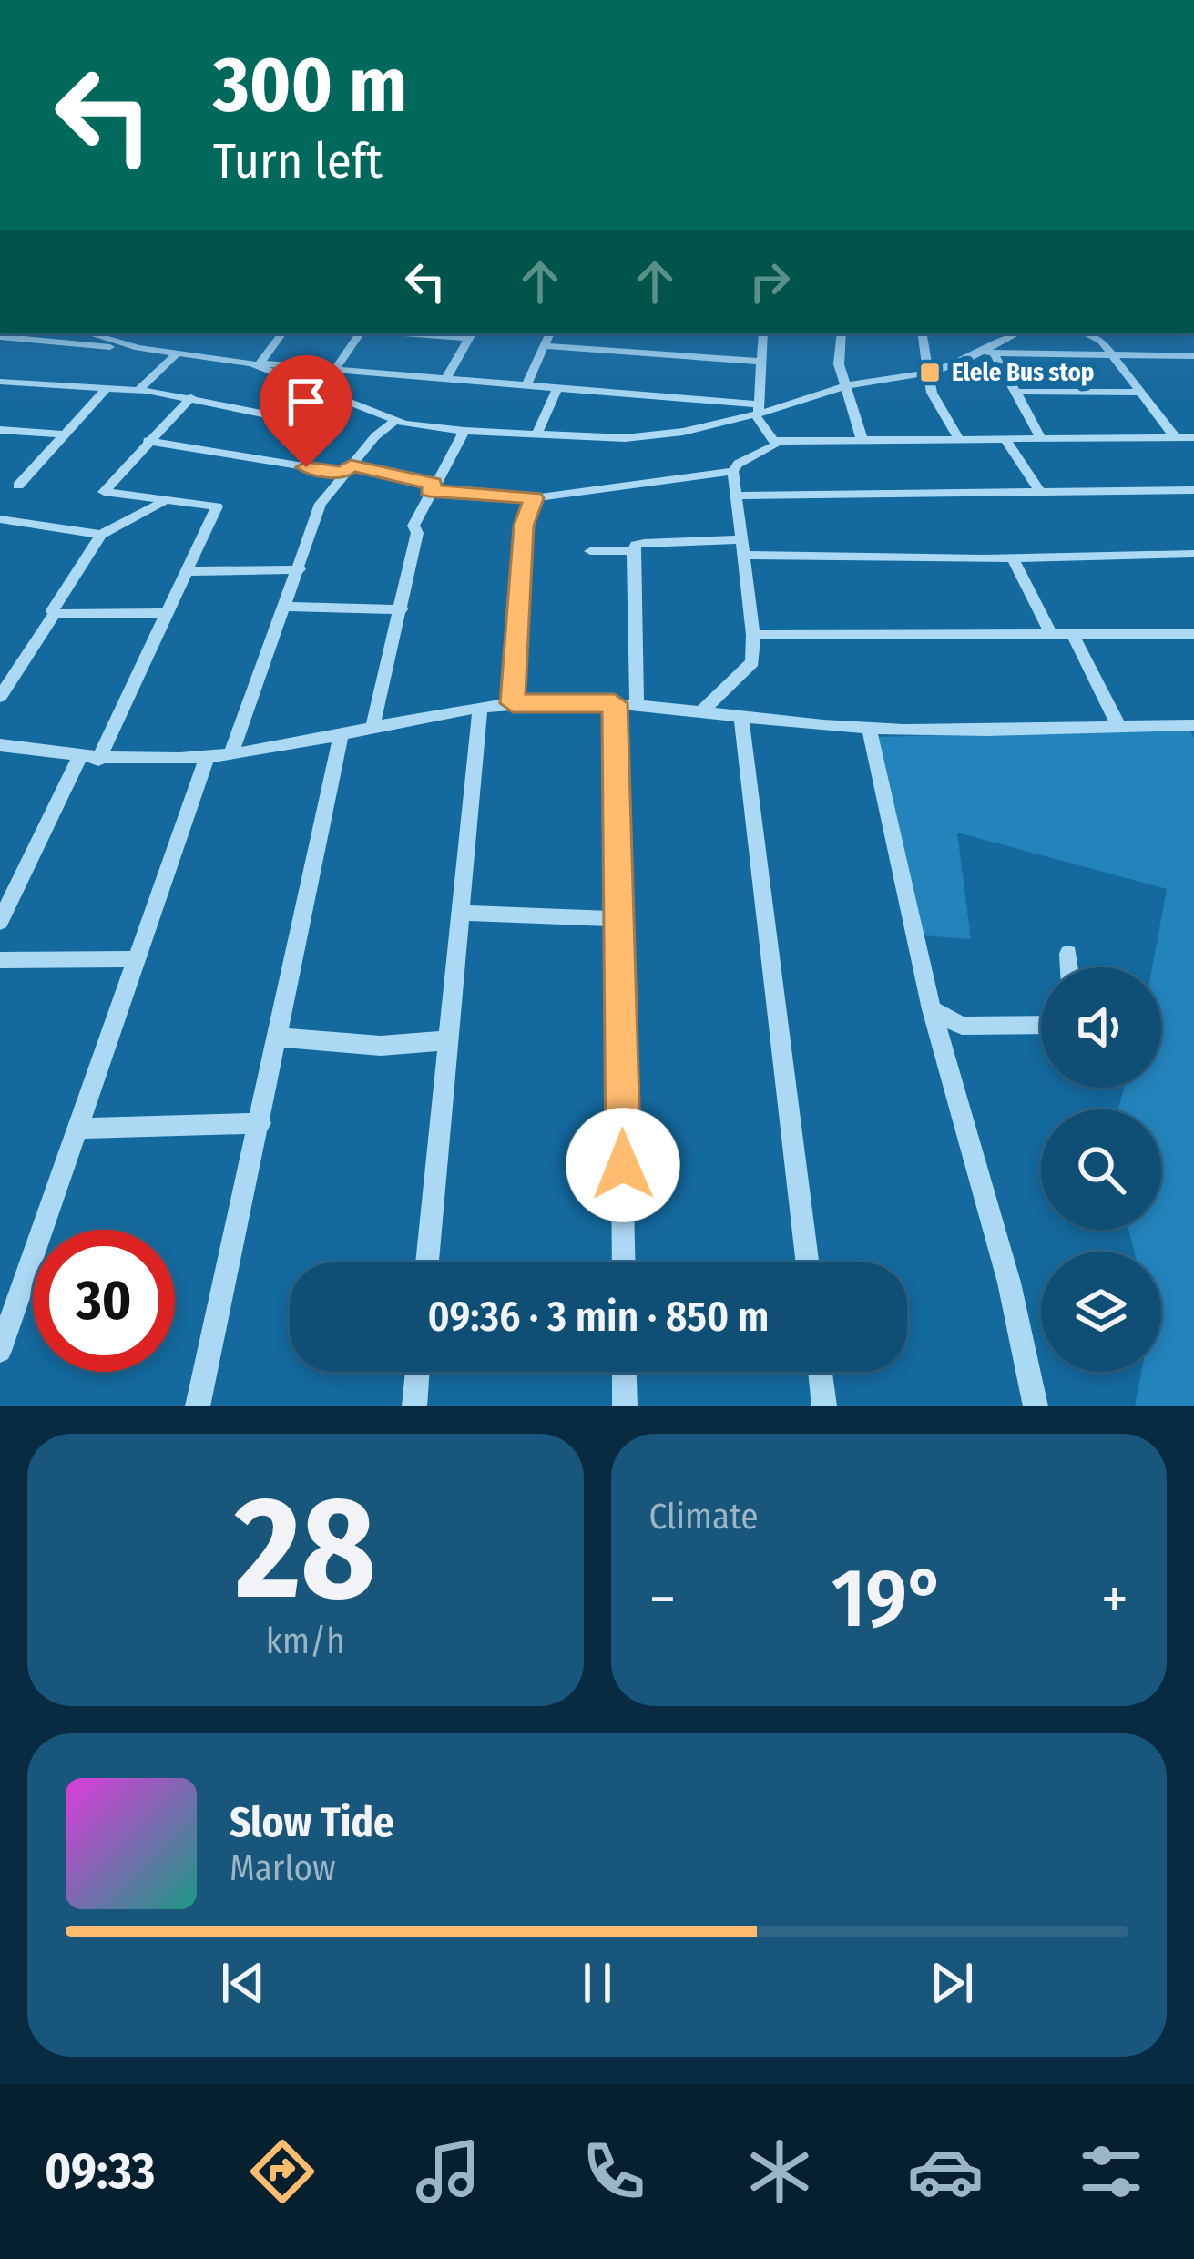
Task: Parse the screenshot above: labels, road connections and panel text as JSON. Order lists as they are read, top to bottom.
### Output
{
  "places": {
    "transit": ["Elele Bus stop"]
  },
  "page": {
    "turn": ["300 m", "Turn left"],
    "limit": "30",
    "trip": "09:36 · 3 min · 850 m",
    "tile": [
      ["28", "km/h"],
      "Climate"
    ],
    "heat": ["−", "19°", "+"],
    "song": ["Slow Tide", "Marlow"],
    "tabs": "09:33"
  }
}
